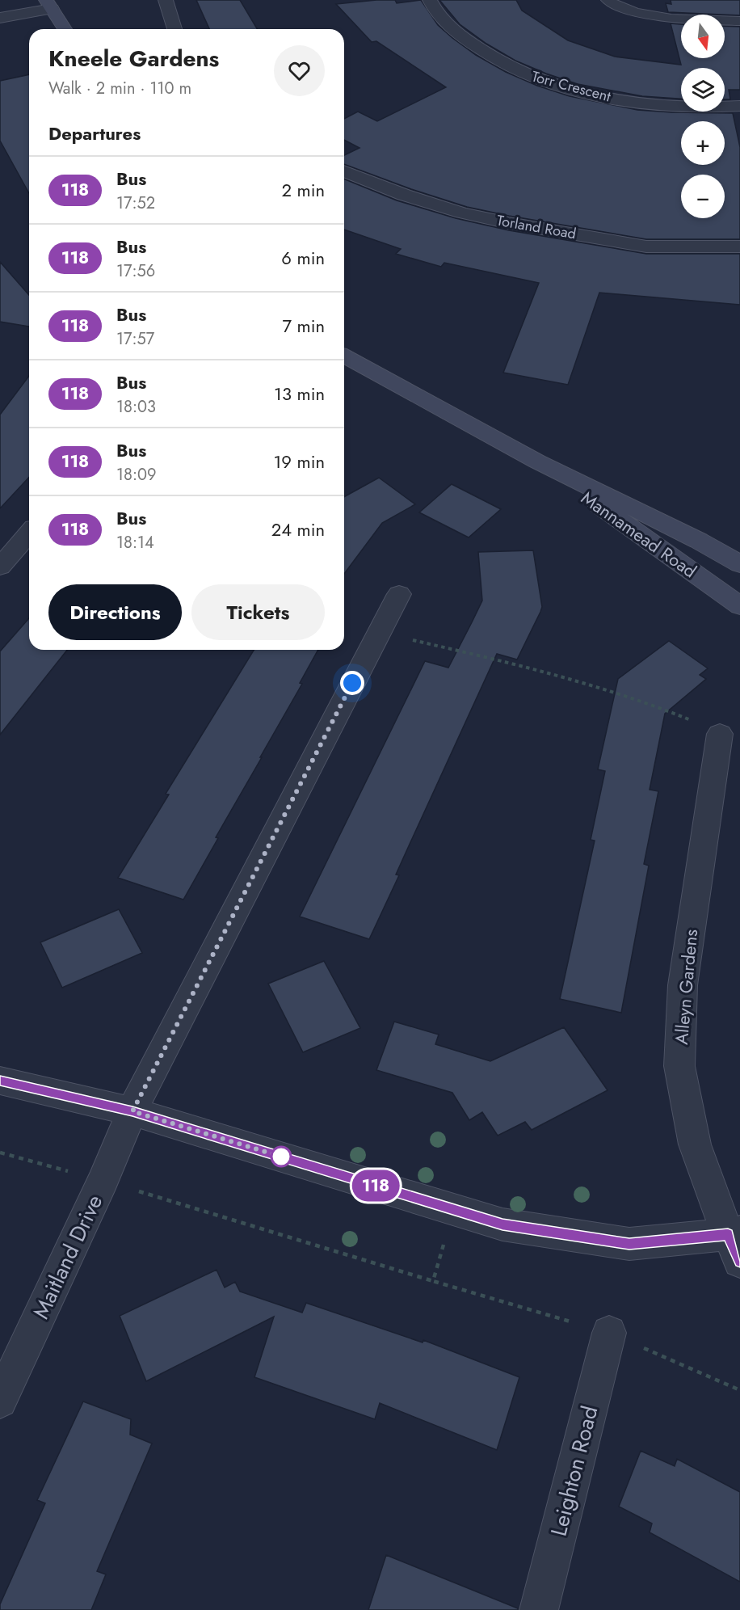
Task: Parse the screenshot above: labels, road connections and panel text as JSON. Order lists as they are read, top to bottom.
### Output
{
  "streets": {
    "main road": ["Mannamead Road"],
    "street": [
      "Torr Crescent",
      "Torland Road",
      "Alleyn Gardens",
      "Maitland Drive",
      "Leighton Road"
    ]
  },
  "lines": ["bus line 118"],
  "north": "bottom",
  "page": {
    "on_map": "118",
    "map_buttons": ["+", "−"],
    "heading": [
      ["Kneele Gardens", "Walk · 2 min · 110 m"],
      "Departures"
    ],
    "list": [
      {
        "mark": "118",
        "name": "Bus",
        "note": "17:52",
        "value": "2 min"
      },
      {
        "mark": "118",
        "name": "Bus",
        "note": "17:56",
        "value": "6 min"
      },
      {
        "mark": "118",
        "name": "Bus",
        "note": "17:57",
        "value": "7 min"
      },
      {
        "mark": "118",
        "name": "Bus",
        "note": "18:03",
        "value": "13 min"
      },
      {
        "mark": "118",
        "name": "Bus",
        "note": "18:09",
        "value": "19 min"
      },
      {
        "mark": "118",
        "name": "Bus",
        "note": "18:14",
        "value": "24 min"
      }
    ],
    "buttons": ["Directions", "Tickets"]
  }
}
